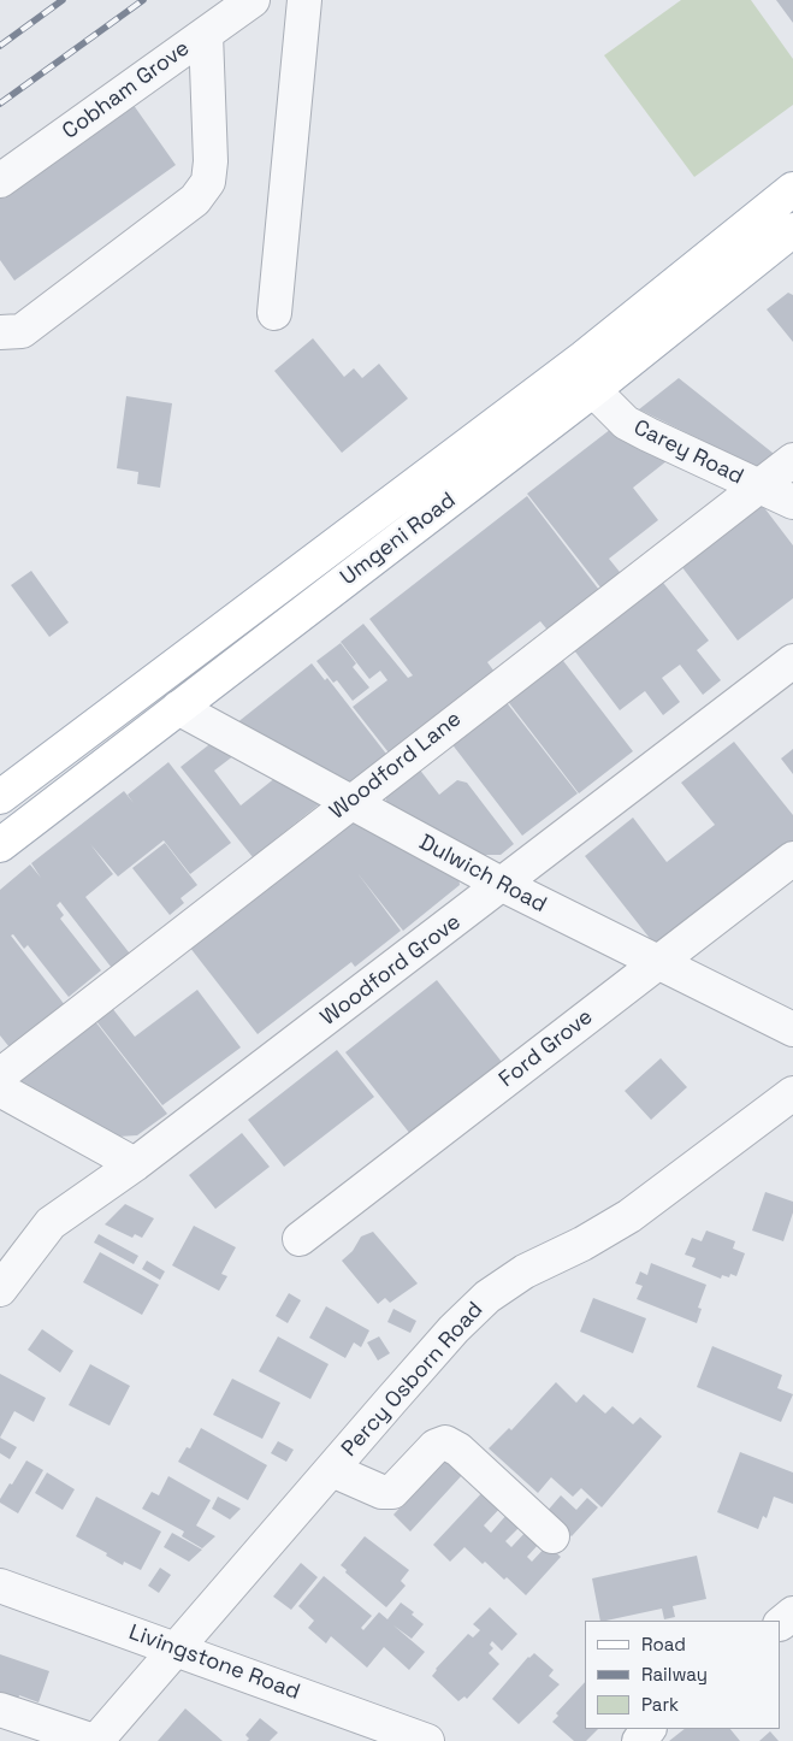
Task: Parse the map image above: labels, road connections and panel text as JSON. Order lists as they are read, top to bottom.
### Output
{
  "streets": {
    "main road": ["Umgeni Road"],
    "street": [
      "Cobham Grove",
      "Carey Road",
      "Woodford Lane",
      "Dulwich Road",
      "Woodford Grove",
      "Ford Grove",
      "Percy Osborn Road",
      "Livingstone Road"
    ]
  },
  "crossings": [
    ["Carey Road", "Umgeni Road"],
    ["Carey Road", "Woodford Lane"],
    ["Umgeni Road", "Dulwich Road"],
    ["Woodford Lane", "Dulwich Road"],
    ["Dulwich Road", "Woodford Grove"],
    ["Dulwich Road", "Ford Grove"],
    ["Percy Osborn Road", "Livingstone Road"]
  ],
  "legend": ["Road", "Railway", "Park"]
}
